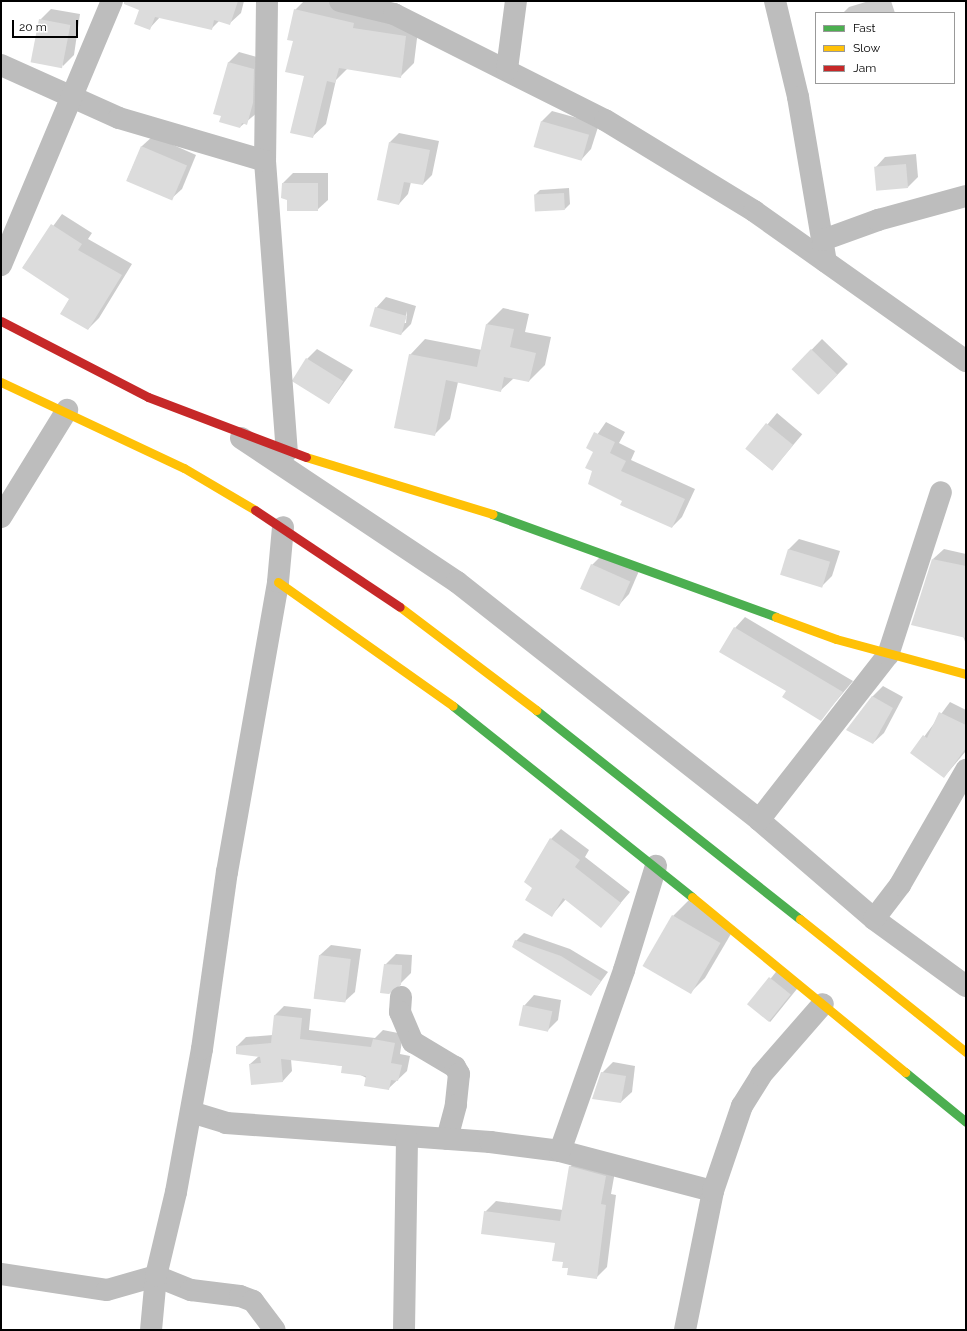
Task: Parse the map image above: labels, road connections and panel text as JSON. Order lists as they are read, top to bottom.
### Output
{
  "legend": ["Fast", "Slow", "Jam"],
  "scale_bar": "20 m"
}
